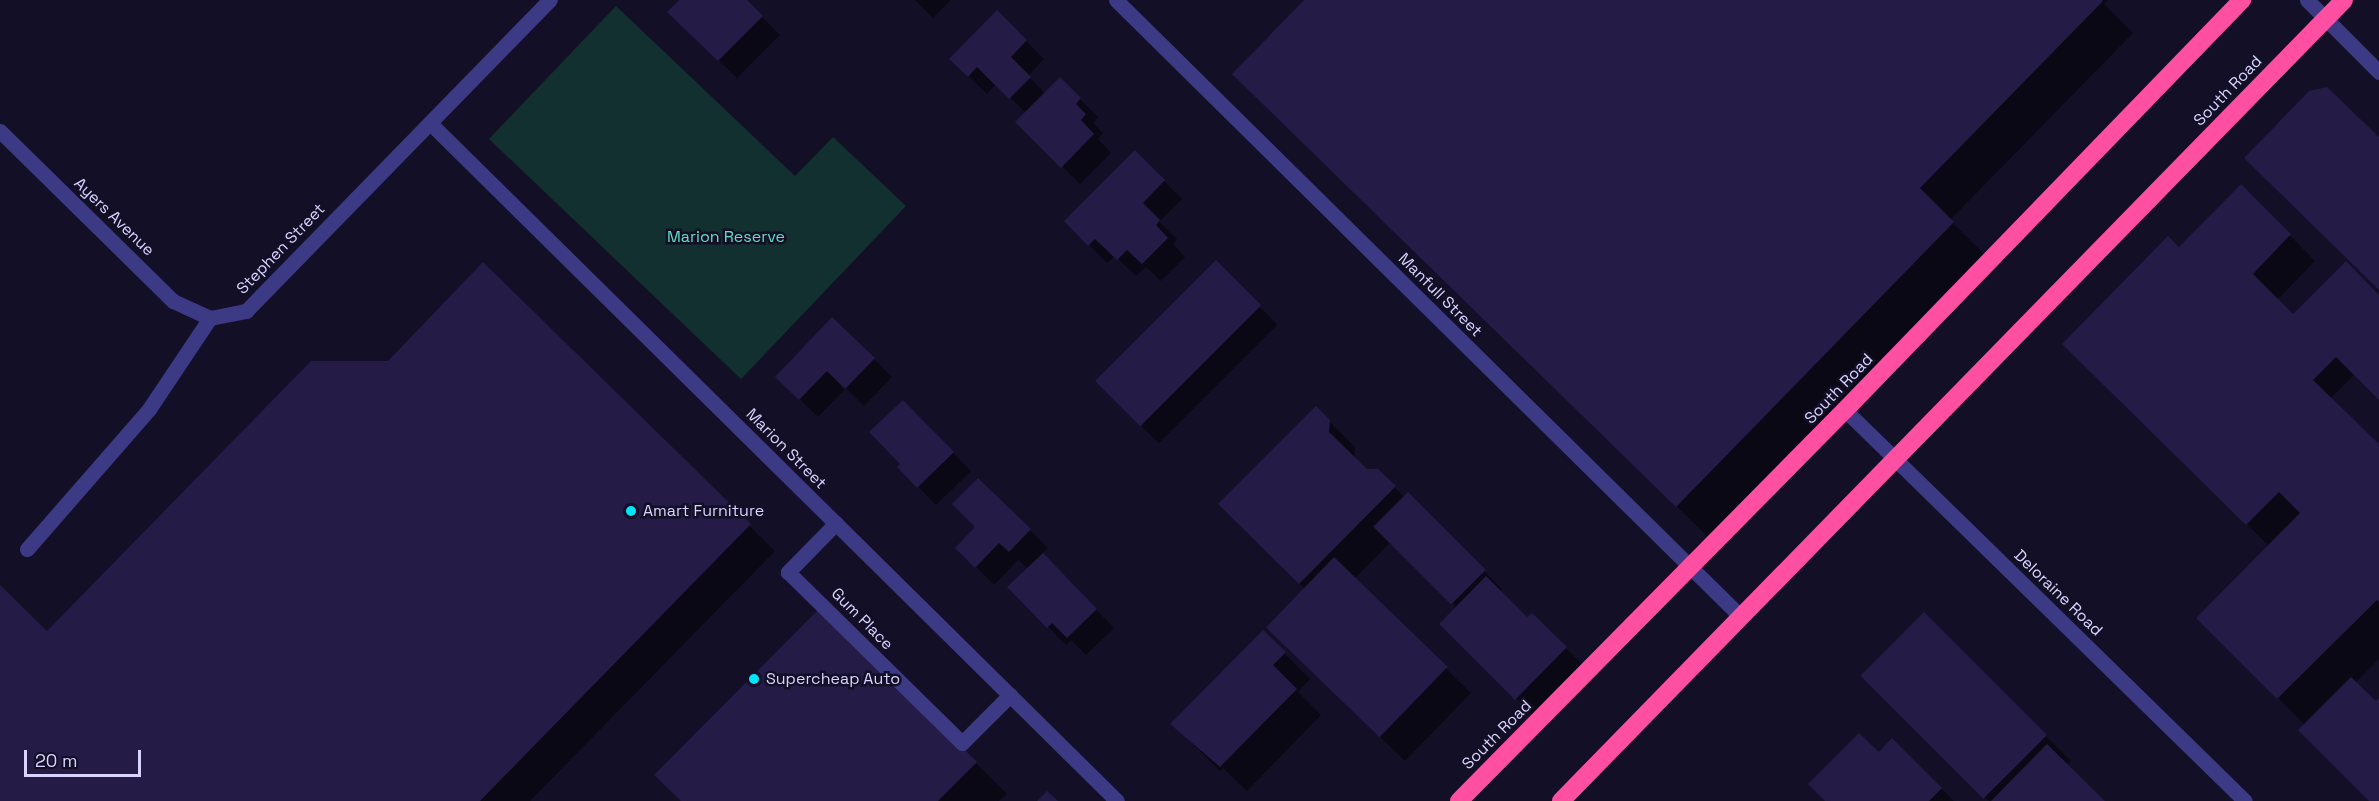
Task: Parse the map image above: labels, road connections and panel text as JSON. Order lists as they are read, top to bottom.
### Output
{
  "streets": {
    "highway": ["South Road"],
    "street": [
      "Ayers Avenue",
      "Stephen Street",
      "Manfull Street",
      "Marion Street",
      "Deloraine Road",
      "Gum Place"
    ]
  },
  "crossings": [
    ["South Road", "Manfull Street"],
    ["South Road", "Deloraine Road"],
    ["Ayers Avenue", "Stephen Street"],
    ["Stephen Street", "Marion Street"],
    ["Marion Street", "Gum Place"]
  ],
  "parks": ["Marion Reserve"],
  "places": ["Amart Furniture", "Supercheap Auto"],
  "scale_bar": "20 m"
}
